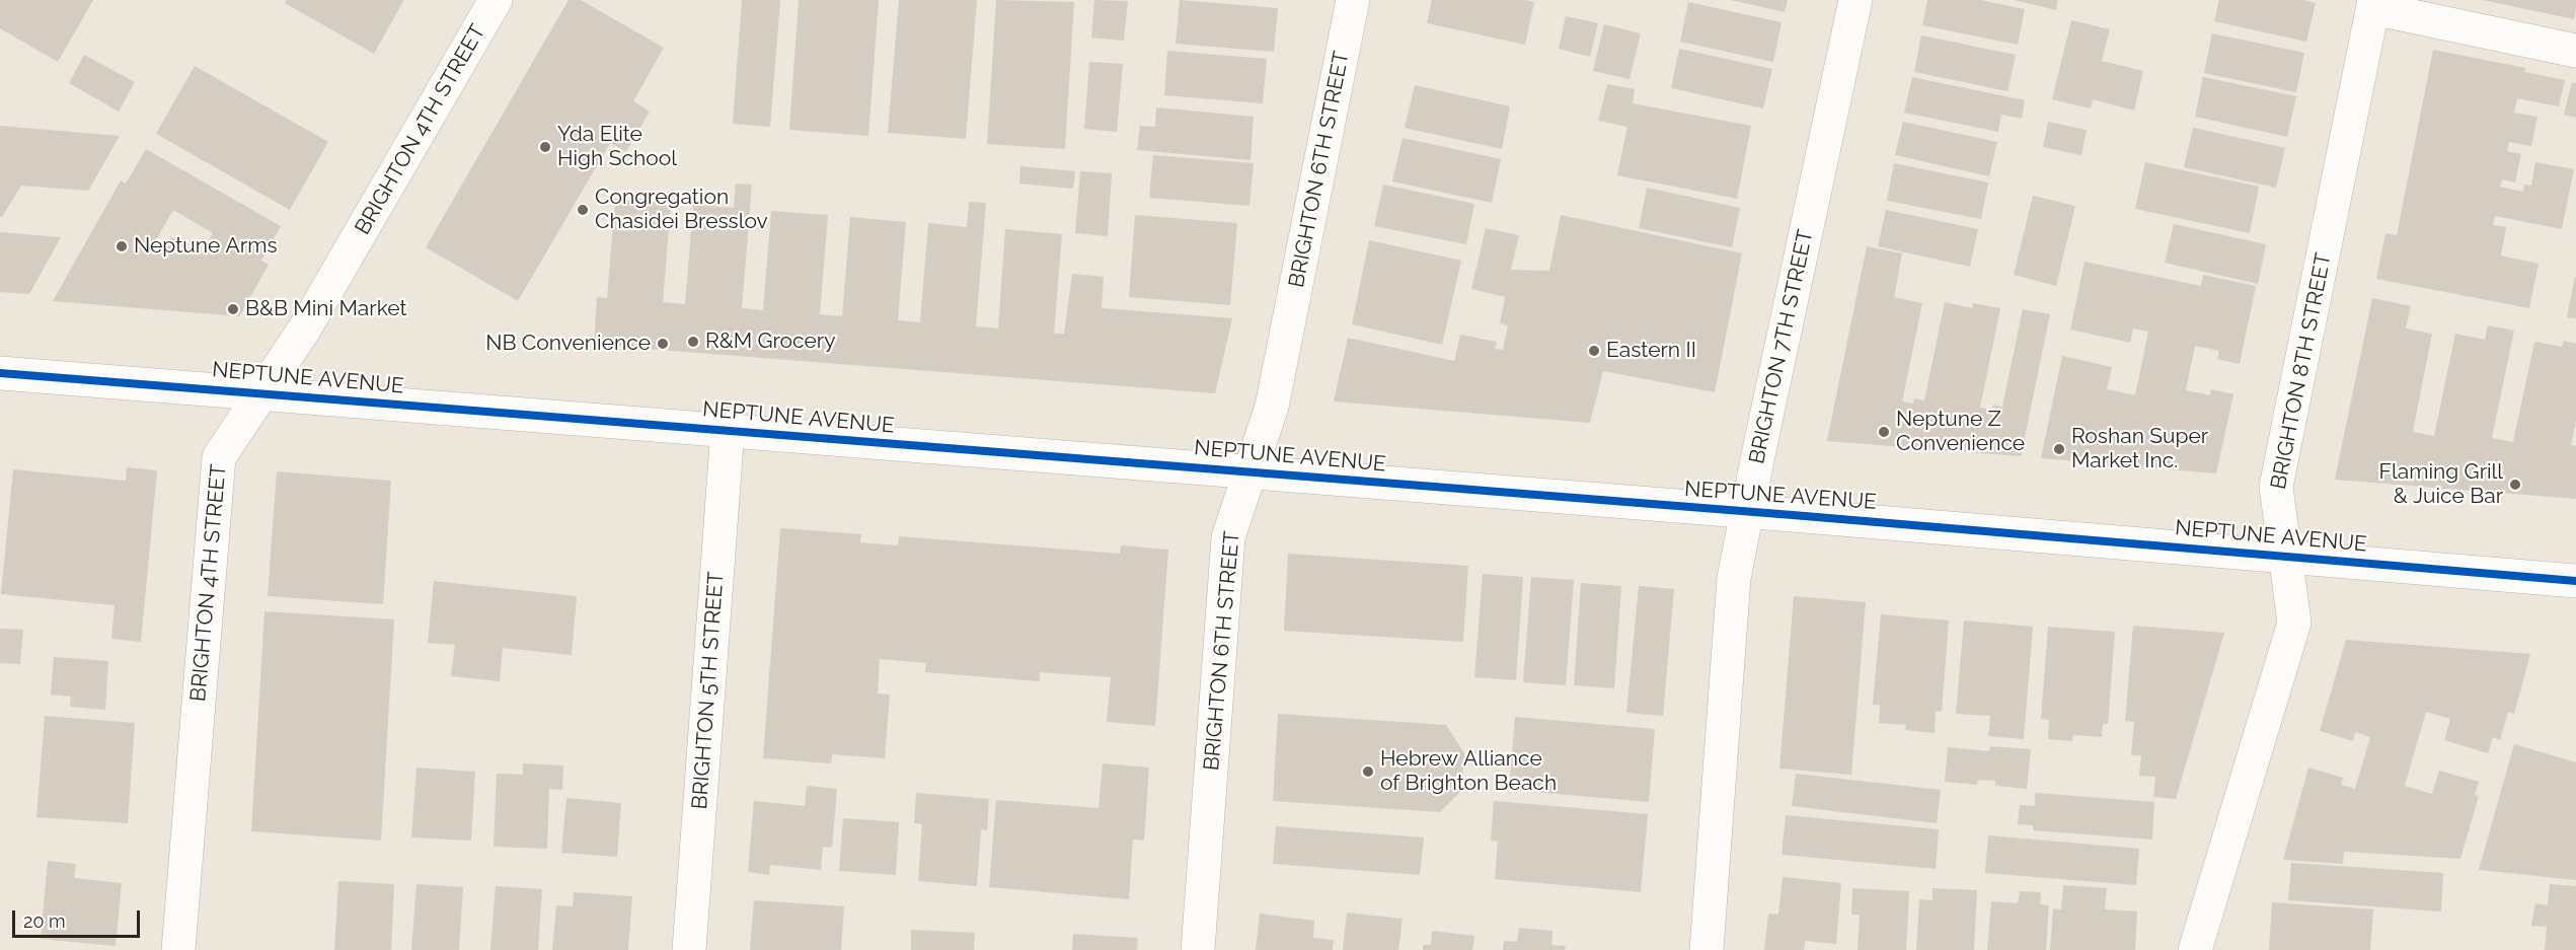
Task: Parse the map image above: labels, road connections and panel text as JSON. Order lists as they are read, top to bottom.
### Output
{
  "streets": {
    "street": [
      "BRIGHTON 4TH STREET",
      "BRIGHTON 6TH STREET",
      "BRIGHTON 7TH STREET",
      "BRIGHTON 8TH STREET",
      "NEPTUNE AVENUE",
      "BRIGHTON 5TH STREET"
    ]
  },
  "crossings": [
    ["BRIGHTON 4TH STREET", "NEPTUNE AVENUE"],
    ["BRIGHTON 6TH STREET", "NEPTUNE AVENUE"],
    ["BRIGHTON 7TH STREET", "NEPTUNE AVENUE"],
    ["BRIGHTON 8TH STREET", "NEPTUNE AVENUE"],
    ["NEPTUNE AVENUE", "BRIGHTON 5TH STREET"]
  ],
  "places": [
    "Yda Elite High School",
    "Congregation Chasidei Bresslov",
    "Neptune Arms",
    "B&B Mini Market",
    "R&M Grocery",
    "NB Convenience",
    "Eastern II",
    "Neptune Z Convenience",
    "Roshan Super Market Inc.",
    "Flaming Grill & Juice Bar",
    "Hebrew Alliance of Brighton Beach"
  ],
  "scale_bar": "20 m"
}
